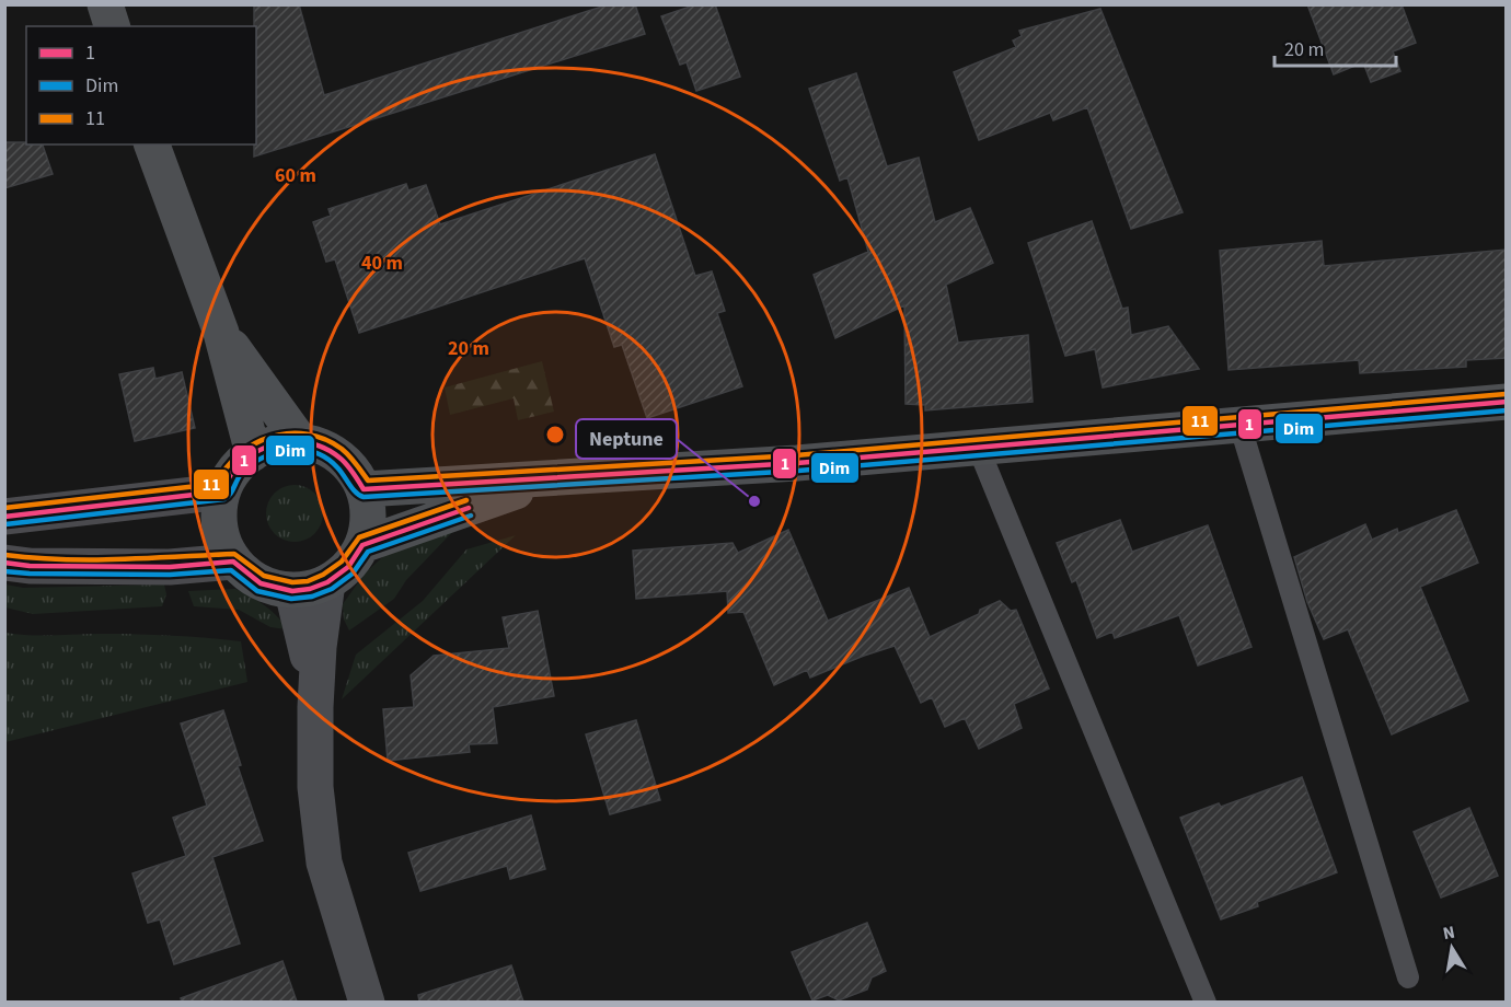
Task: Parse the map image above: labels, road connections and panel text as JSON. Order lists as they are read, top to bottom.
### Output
{
  "places": ["Neptune"],
  "lines": ["transit line 11", "transit line 1", "transit line Dim"],
  "legend": ["1", "Dim", "11"],
  "scale_bar": "20 m",
  "north": "top",
  "rings": ["60 m", "40 m", "20 m"]
}
